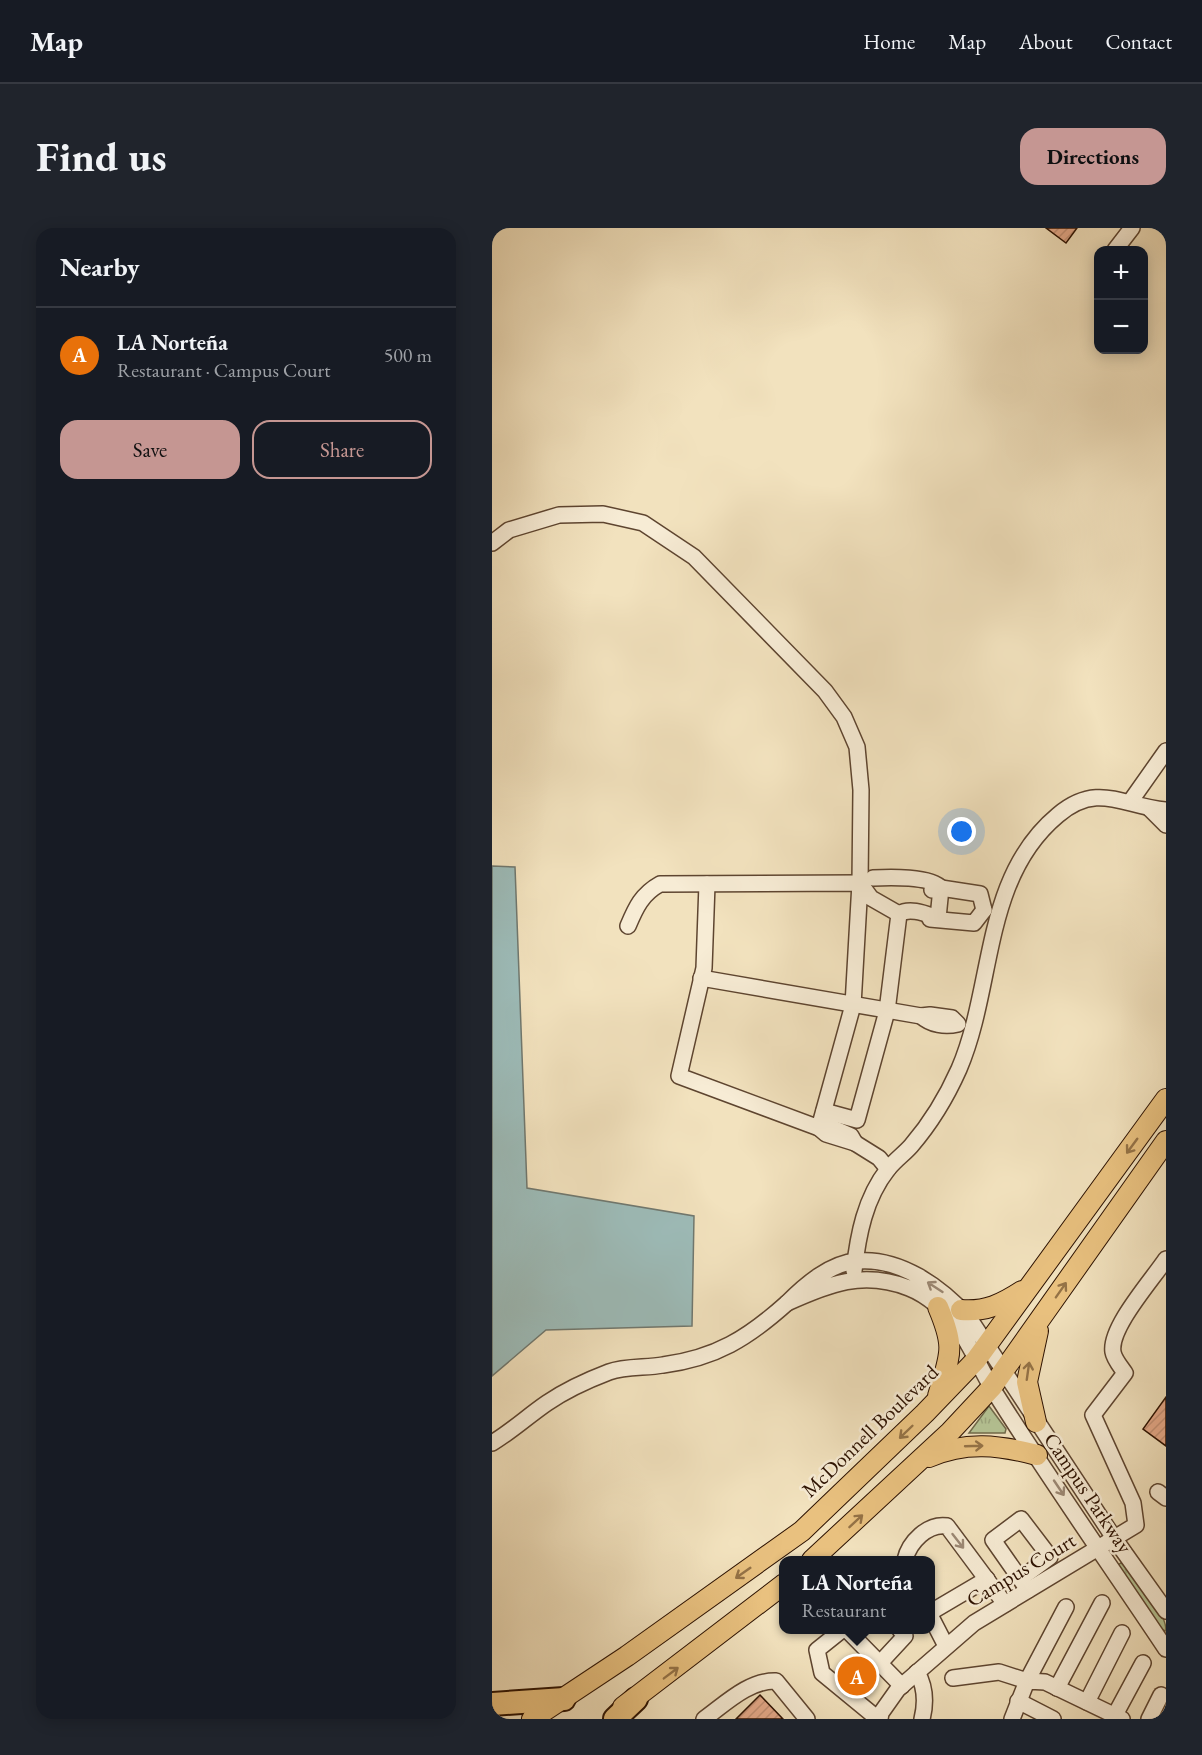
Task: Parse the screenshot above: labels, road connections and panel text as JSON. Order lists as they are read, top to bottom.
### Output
{
  "streets": {
    "main road": ["McDonnell Boulevard"],
    "street": ["Campus Parkway", "Campus Court"]
  },
  "crossings": [
    ["McDonnell Boulevard", "Campus Parkway"],
    ["Campus Parkway", "Campus Court"]
  ],
  "page": {
    "header": "Map",
    "nav": [
      "Home",
      "Map",
      "About",
      "Contact"
    ],
    "buttons": [
      "Directions",
      ["Save", "Share"]
    ],
    "title": "Find us",
    "heading": "Nearby",
    "map_buttons": ["+", "−"],
    "list": [
      {
        "mark": "A",
        "name": "LA Norteña",
        "note": "Restaurant · Campus Court",
        "value": "500 m"
      }
    ],
    "popup": ["LA Norteña", "Restaurant"],
    "pins": "A"
  }
}
